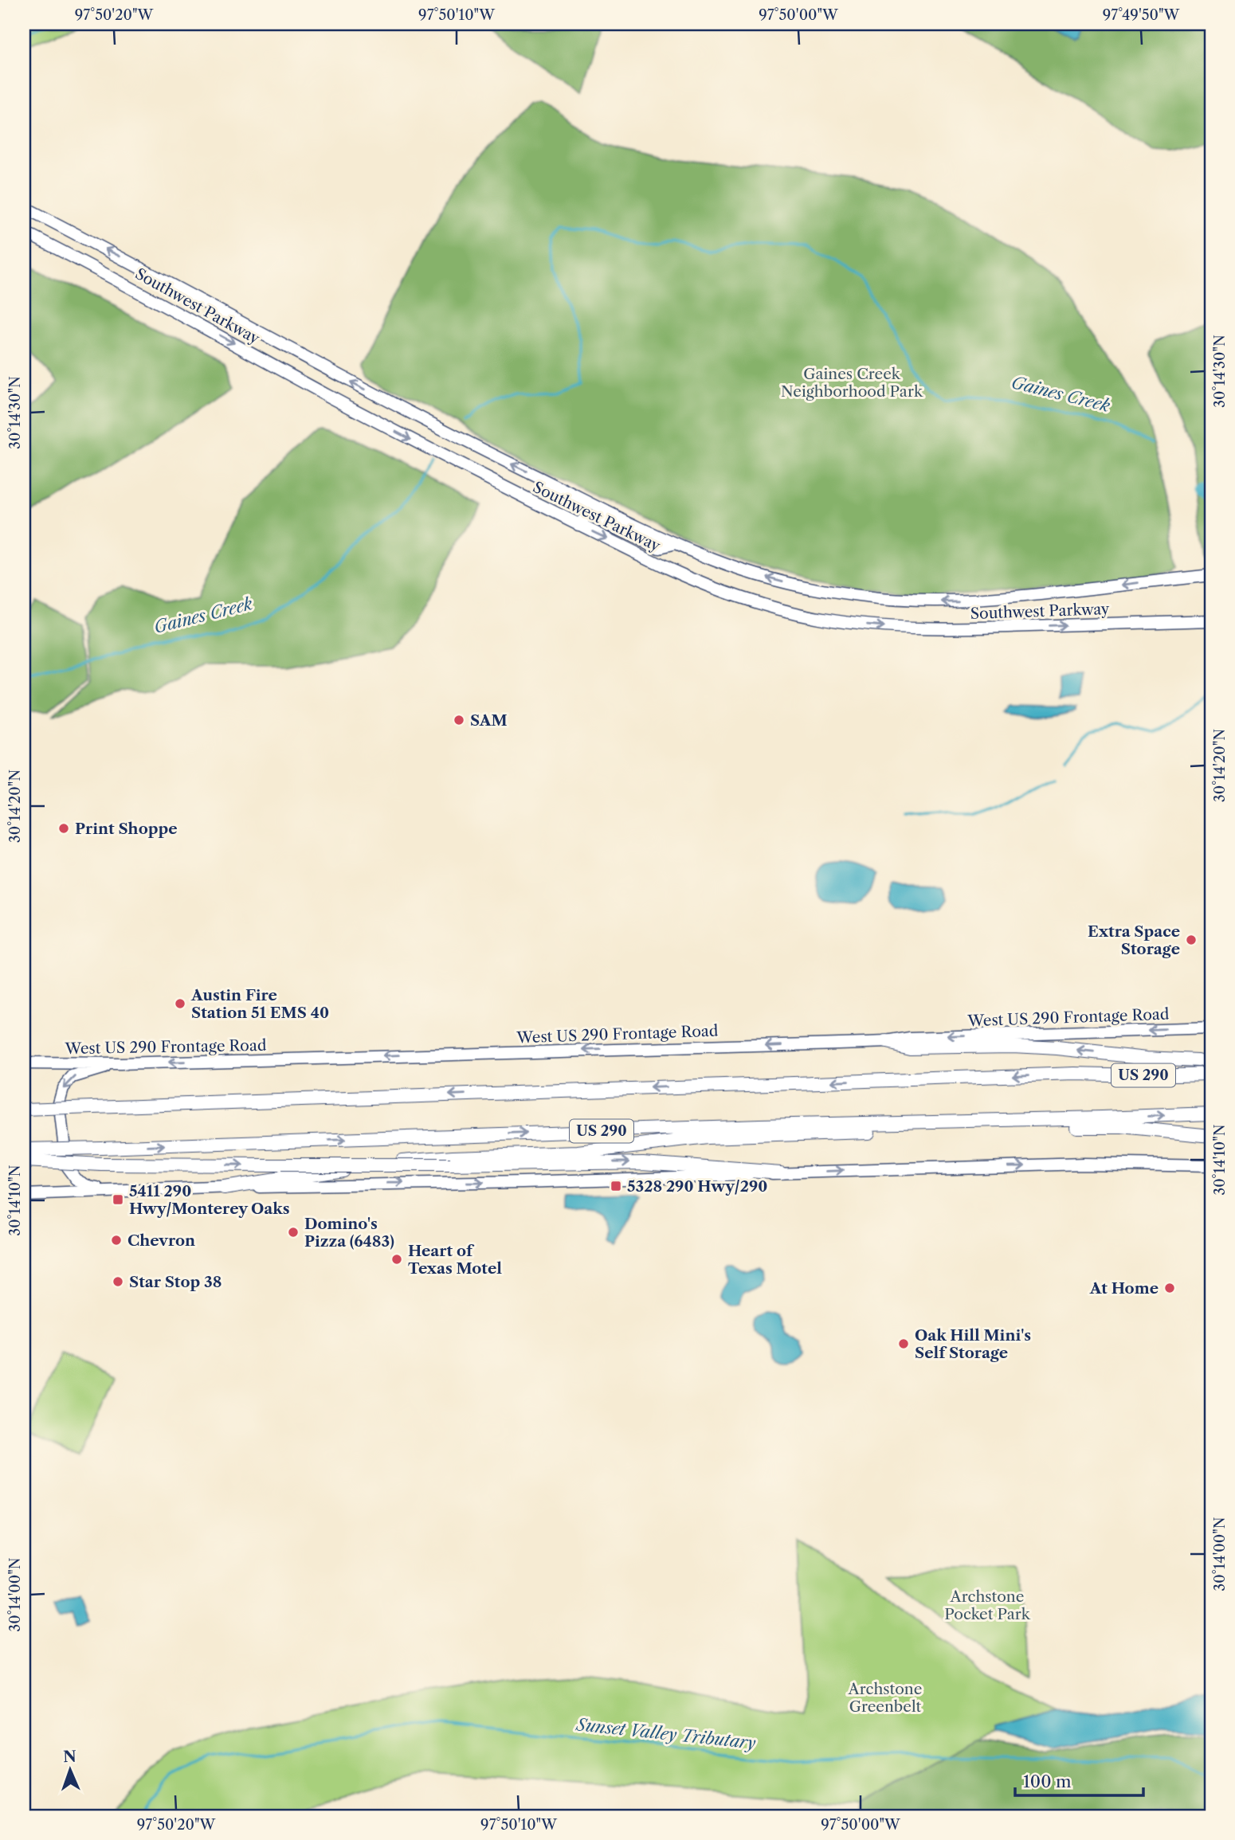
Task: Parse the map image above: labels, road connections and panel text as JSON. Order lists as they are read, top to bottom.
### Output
{
  "streets": {
    "highway": ["US 290"],
    "main road": ["Southwest Parkway", "West US 290 Frontage Road"]
  },
  "one_way": ["West US 290 Frontage Road"],
  "water": ["Gaines Creek", "Sunset Valley Tributary"],
  "parks": ["Gaines Creek Neighborhood Park", "Archstone Pocket Park", "Archstone Greenbelt"],
  "places": {
    "other": [
      "SAM",
      "Print Shoppe",
      "Extra Space Storage",
      "Austin Fire Station 51 EMS 40",
      "Domino's Pizza (6483)",
      "Chevron",
      "Heart of Texas Motel",
      "Star Stop 38",
      "At Home",
      "Oak Hill Mini's Self Storage"
    ],
    "transit": ["5328 290 Hwy/290", "5411 290 Hwy/Monterey Oaks"]
  },
  "scale_bar": "100 m",
  "north": "top",
  "coordinates": [
    "97°50'20\"W",
    "97°50'10\"W",
    "97°50'00\"W",
    "97°49'50\"W",
    "30°14'30\"N",
    "30°14'20\"N",
    "30°14'10\"N",
    "30°14'00\"N"
  ]
}
